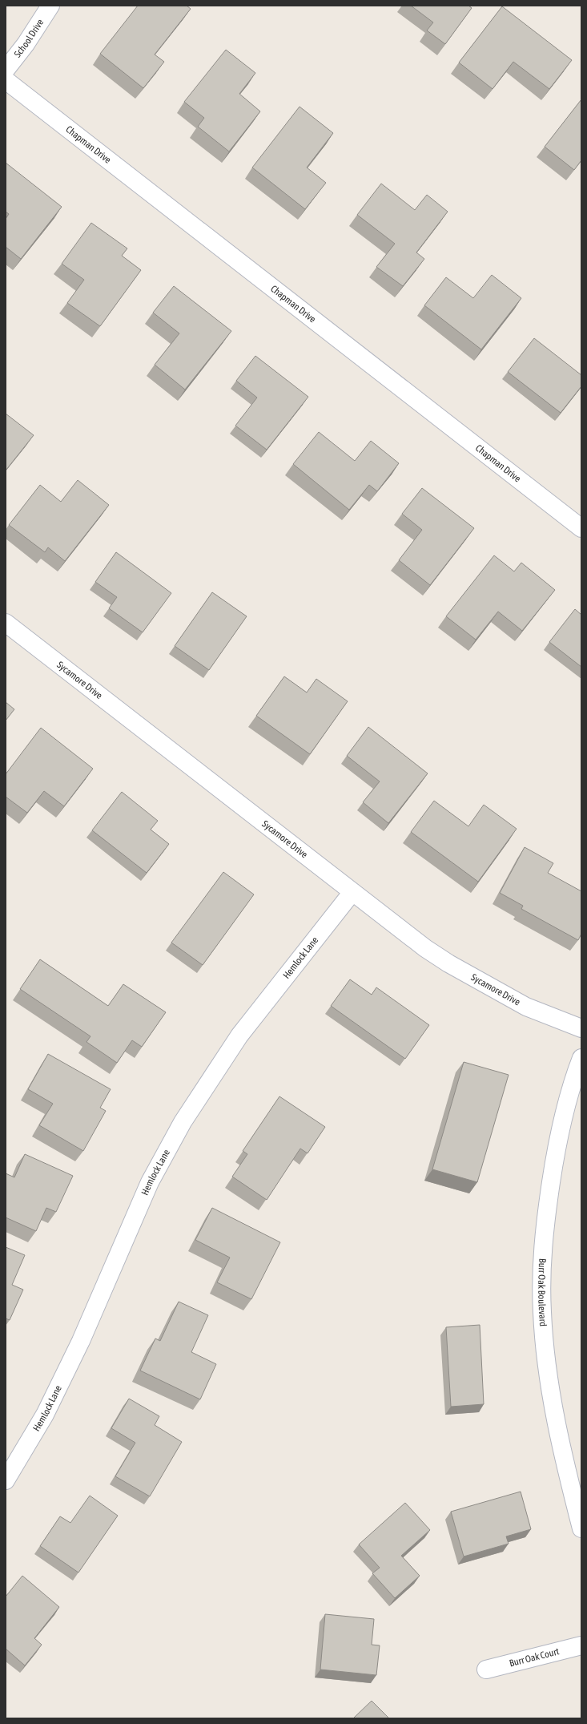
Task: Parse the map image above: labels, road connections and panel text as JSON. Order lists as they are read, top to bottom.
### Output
{
  "streets": {
    "street": [
      "School Drive",
      "Chapman Drive",
      "Sycamore Drive",
      "Hemlock Lane",
      "Burr Oak Boulevard",
      "Burr Oak Court"
    ]
  },
  "crossings": [
    ["Sycamore Drive", "Hemlock Lane"]
  ]
}
